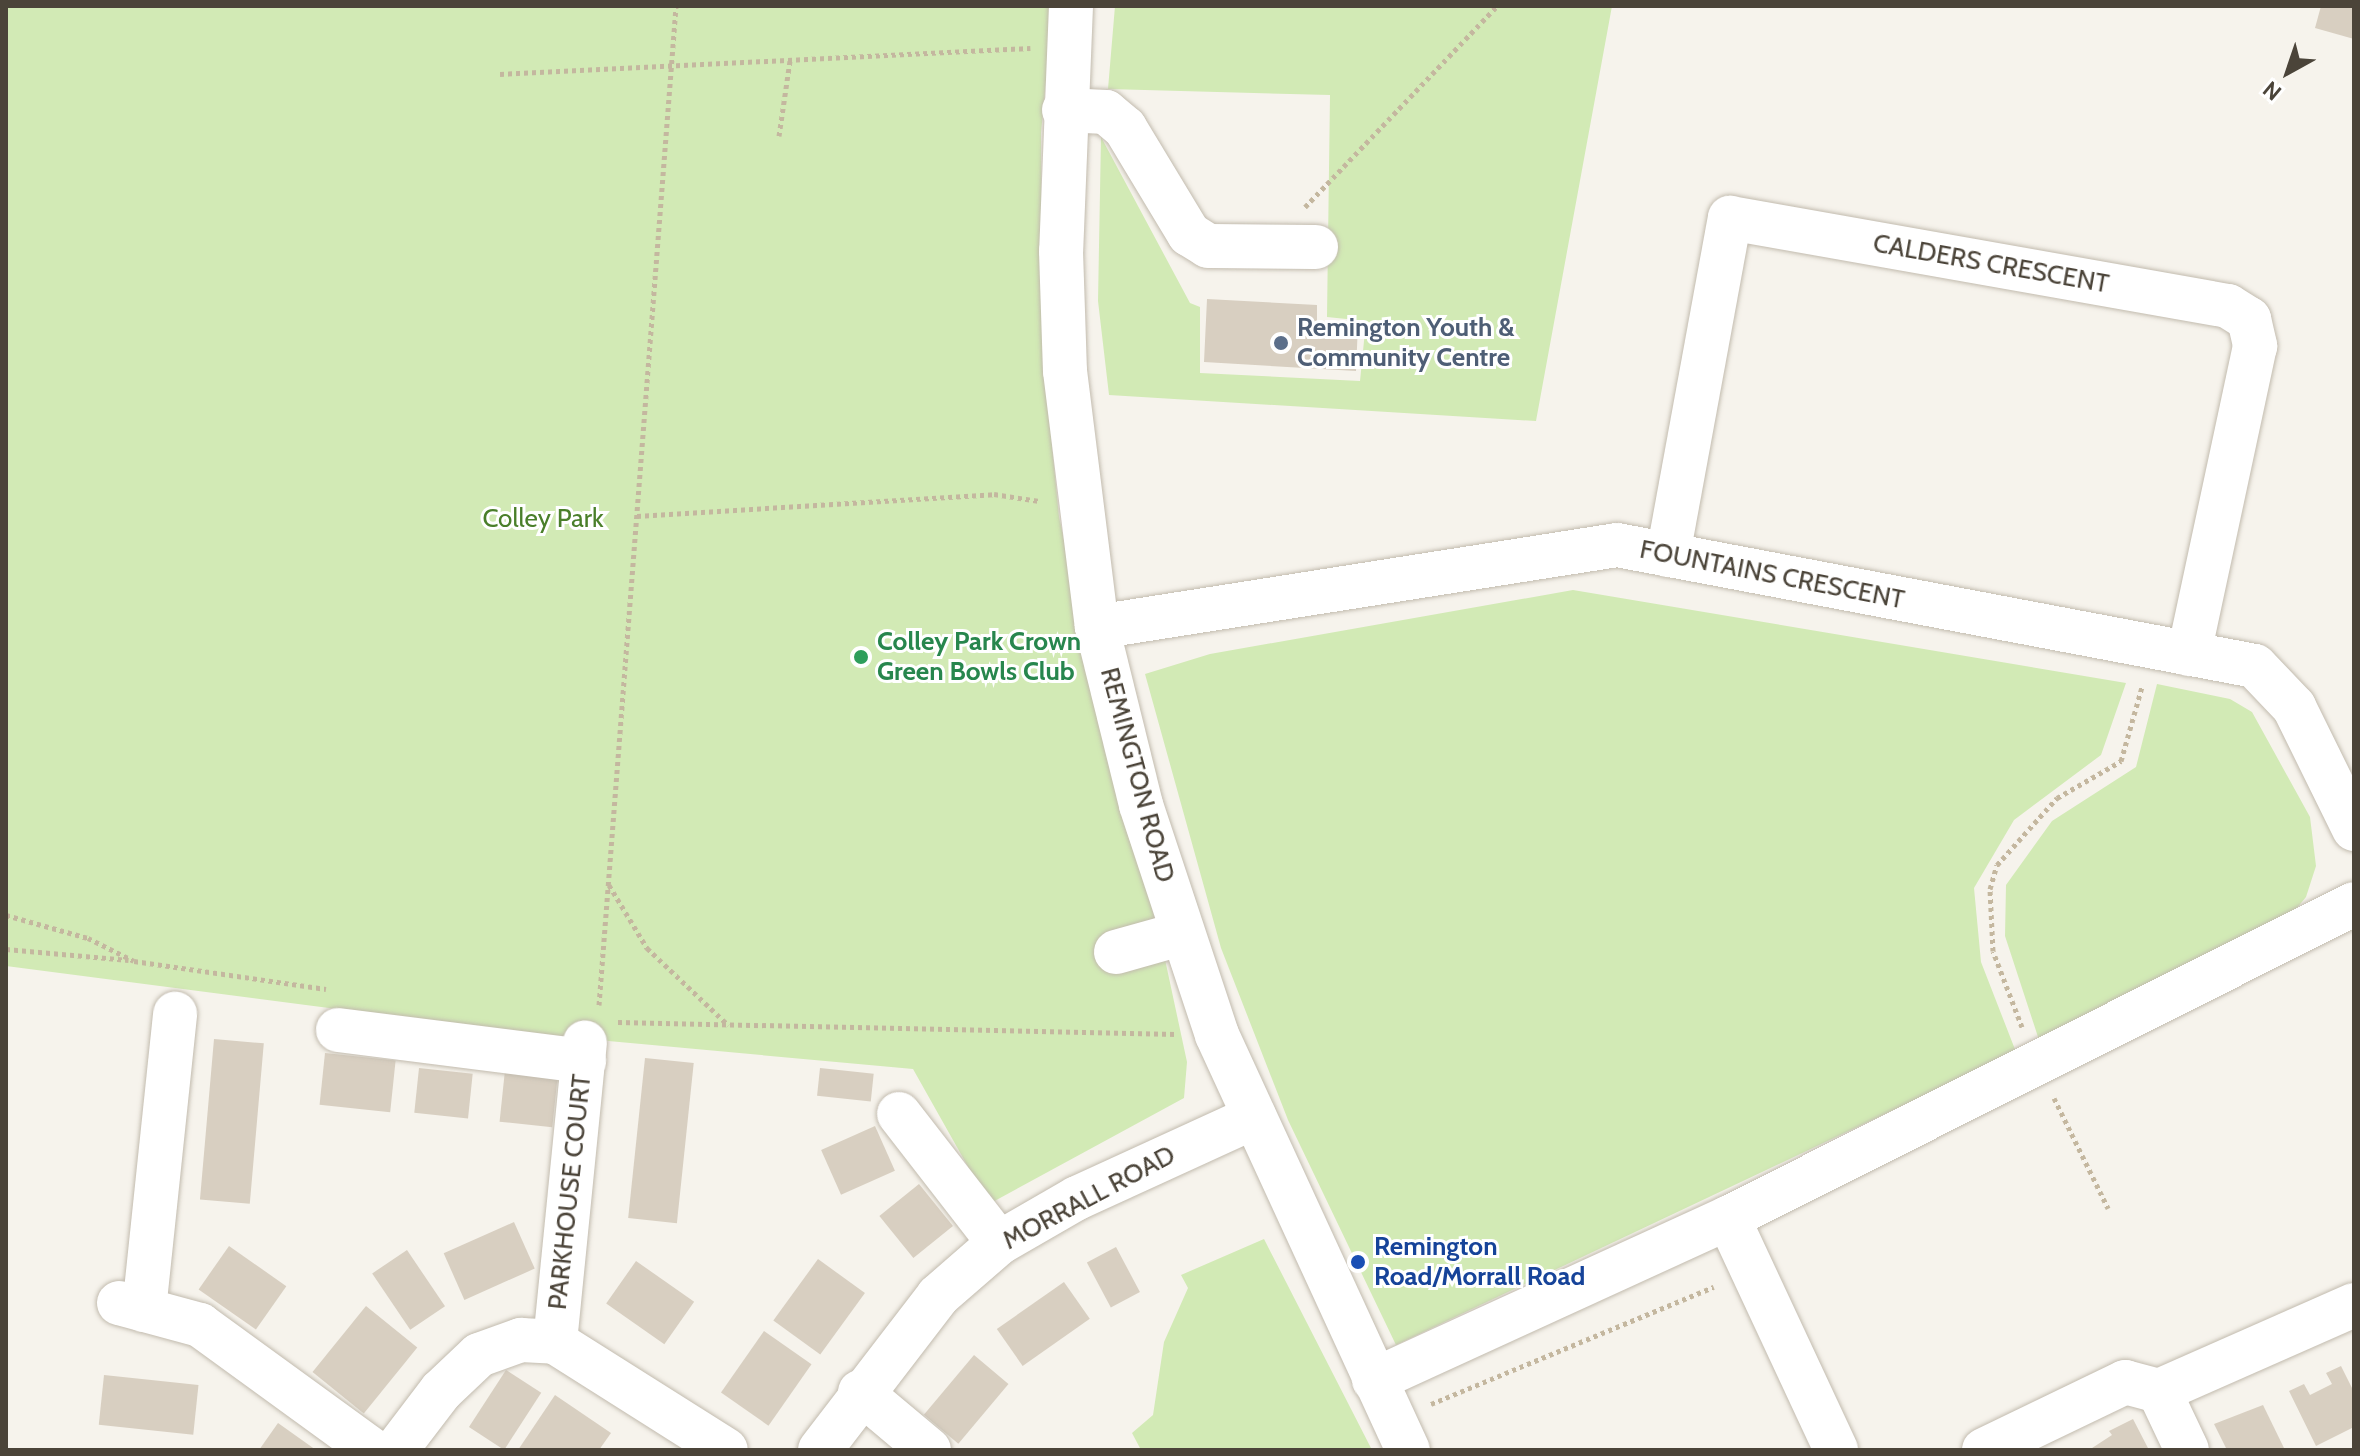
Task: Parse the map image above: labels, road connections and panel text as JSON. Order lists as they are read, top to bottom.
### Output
{
  "streets": {
    "street": [
      "CALDERS CRESCENT",
      "FOUNTAINS CRESCENT",
      "REMINGTON ROAD",
      "PARKHOUSE COURT",
      "MORRALL ROAD"
    ]
  },
  "crossings": [
    ["CALDERS CRESCENT", "FOUNTAINS CRESCENT"],
    ["FOUNTAINS CRESCENT", "REMINGTON ROAD"],
    ["REMINGTON ROAD", "MORRALL ROAD"]
  ],
  "parks": ["Colley Park"],
  "places": ["Remington Youth & Community Centre", "Colley Park Crown Green Bowls Club", "Remington Road/Morrall Road"],
  "north": "bottom left"
}
